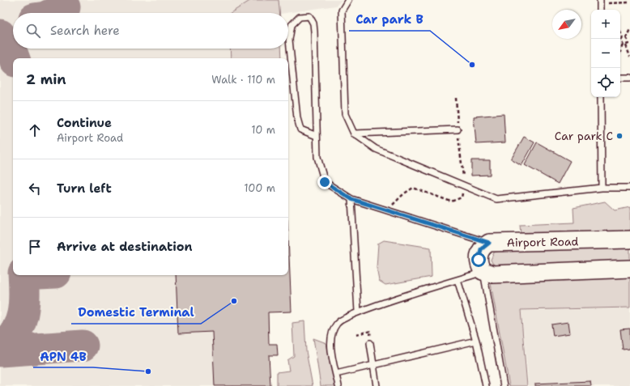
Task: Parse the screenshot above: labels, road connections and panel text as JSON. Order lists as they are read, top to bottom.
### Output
{
  "streets": {
    "main road": ["Airport Road"]
  },
  "places": [
    "Car park B",
    "Car park C",
    "Domestic Terminal",
    "APN 4B"
  ],
  "north": "bottom left",
  "page": {
    "map_buttons": ["+", "−"],
    "search": "Search here",
    "heading": ["2 min", "Walk · 110 m"],
    "list": [
      ["Continue", "Airport Road", "10 m"],
      ["Turn left", "100 m"],
      "Arrive at destination"
    ]
  }
}
